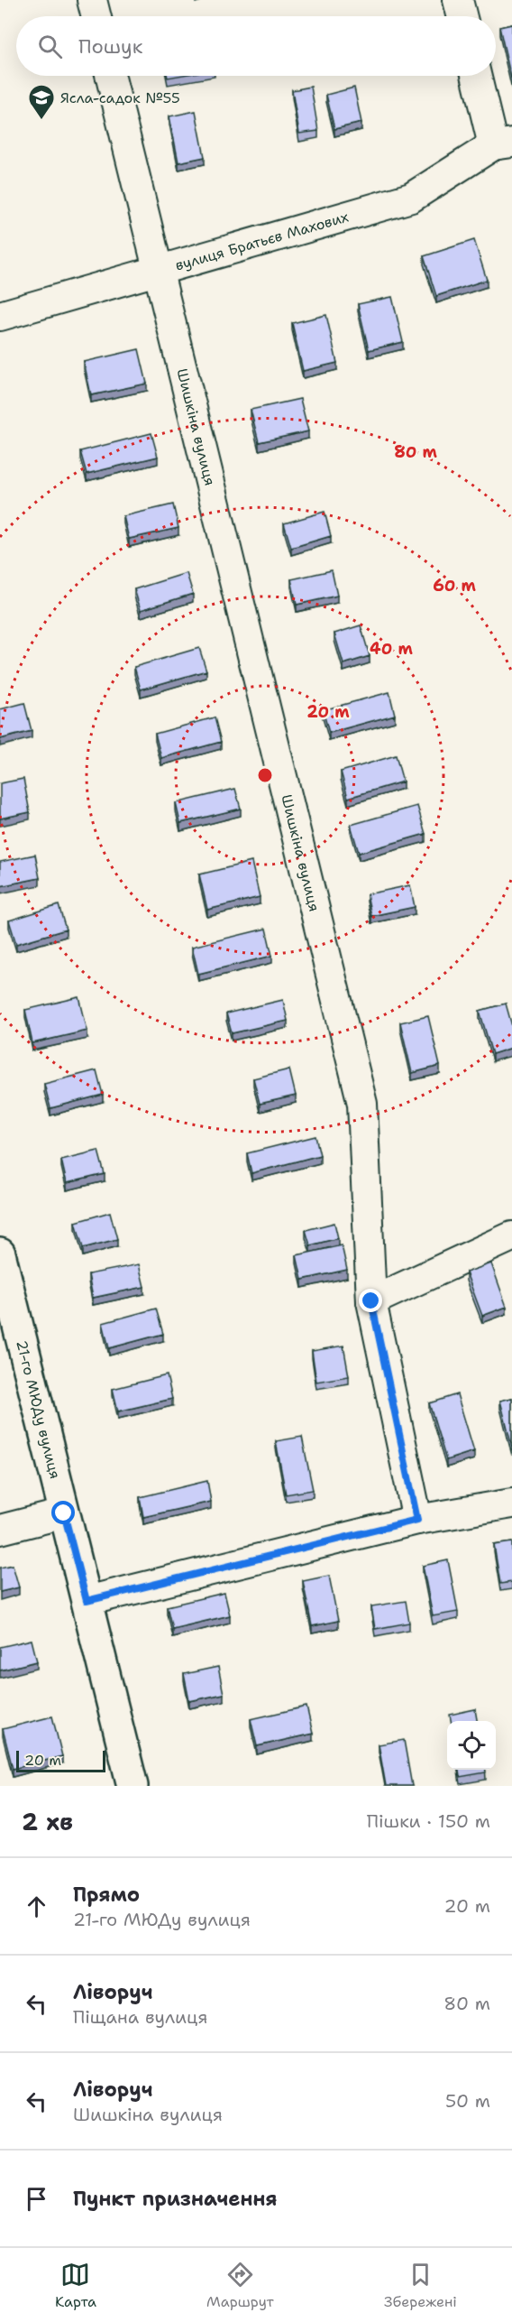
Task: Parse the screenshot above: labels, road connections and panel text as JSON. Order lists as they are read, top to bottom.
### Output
{
  "streets": {
    "street": ["вулиця Братьєв Махових", "Шишкіна вулиця", "21-го МЮДу вулиця"]
  },
  "crossings": [
    ["вулиця Братьєв Махових", "Шишкіна вулиця"]
  ],
  "places": {
    "school or university": ["Ясла-садок №55"]
  },
  "scale_bar": "20 m",
  "page": {
    "search": "Пошук",
    "scale": "20 m",
    "heading": ["2 хв", "Пішки · 150 m"],
    "list": [
      ["Прямо", "21-го МЮДу вулиця", "20 m"],
      ["Ліворуч", "Піщана вулиця", "80 m"],
      ["Ліворуч", "Шишкіна вулиця", "50 m"],
      "Пункт призначення"
    ],
    "nav": ["Карта", "Маршрут", "Збережені"]
  },
  "rings": [
    "80 m",
    "60 m",
    "40 m",
    "20 m"
  ]
}
